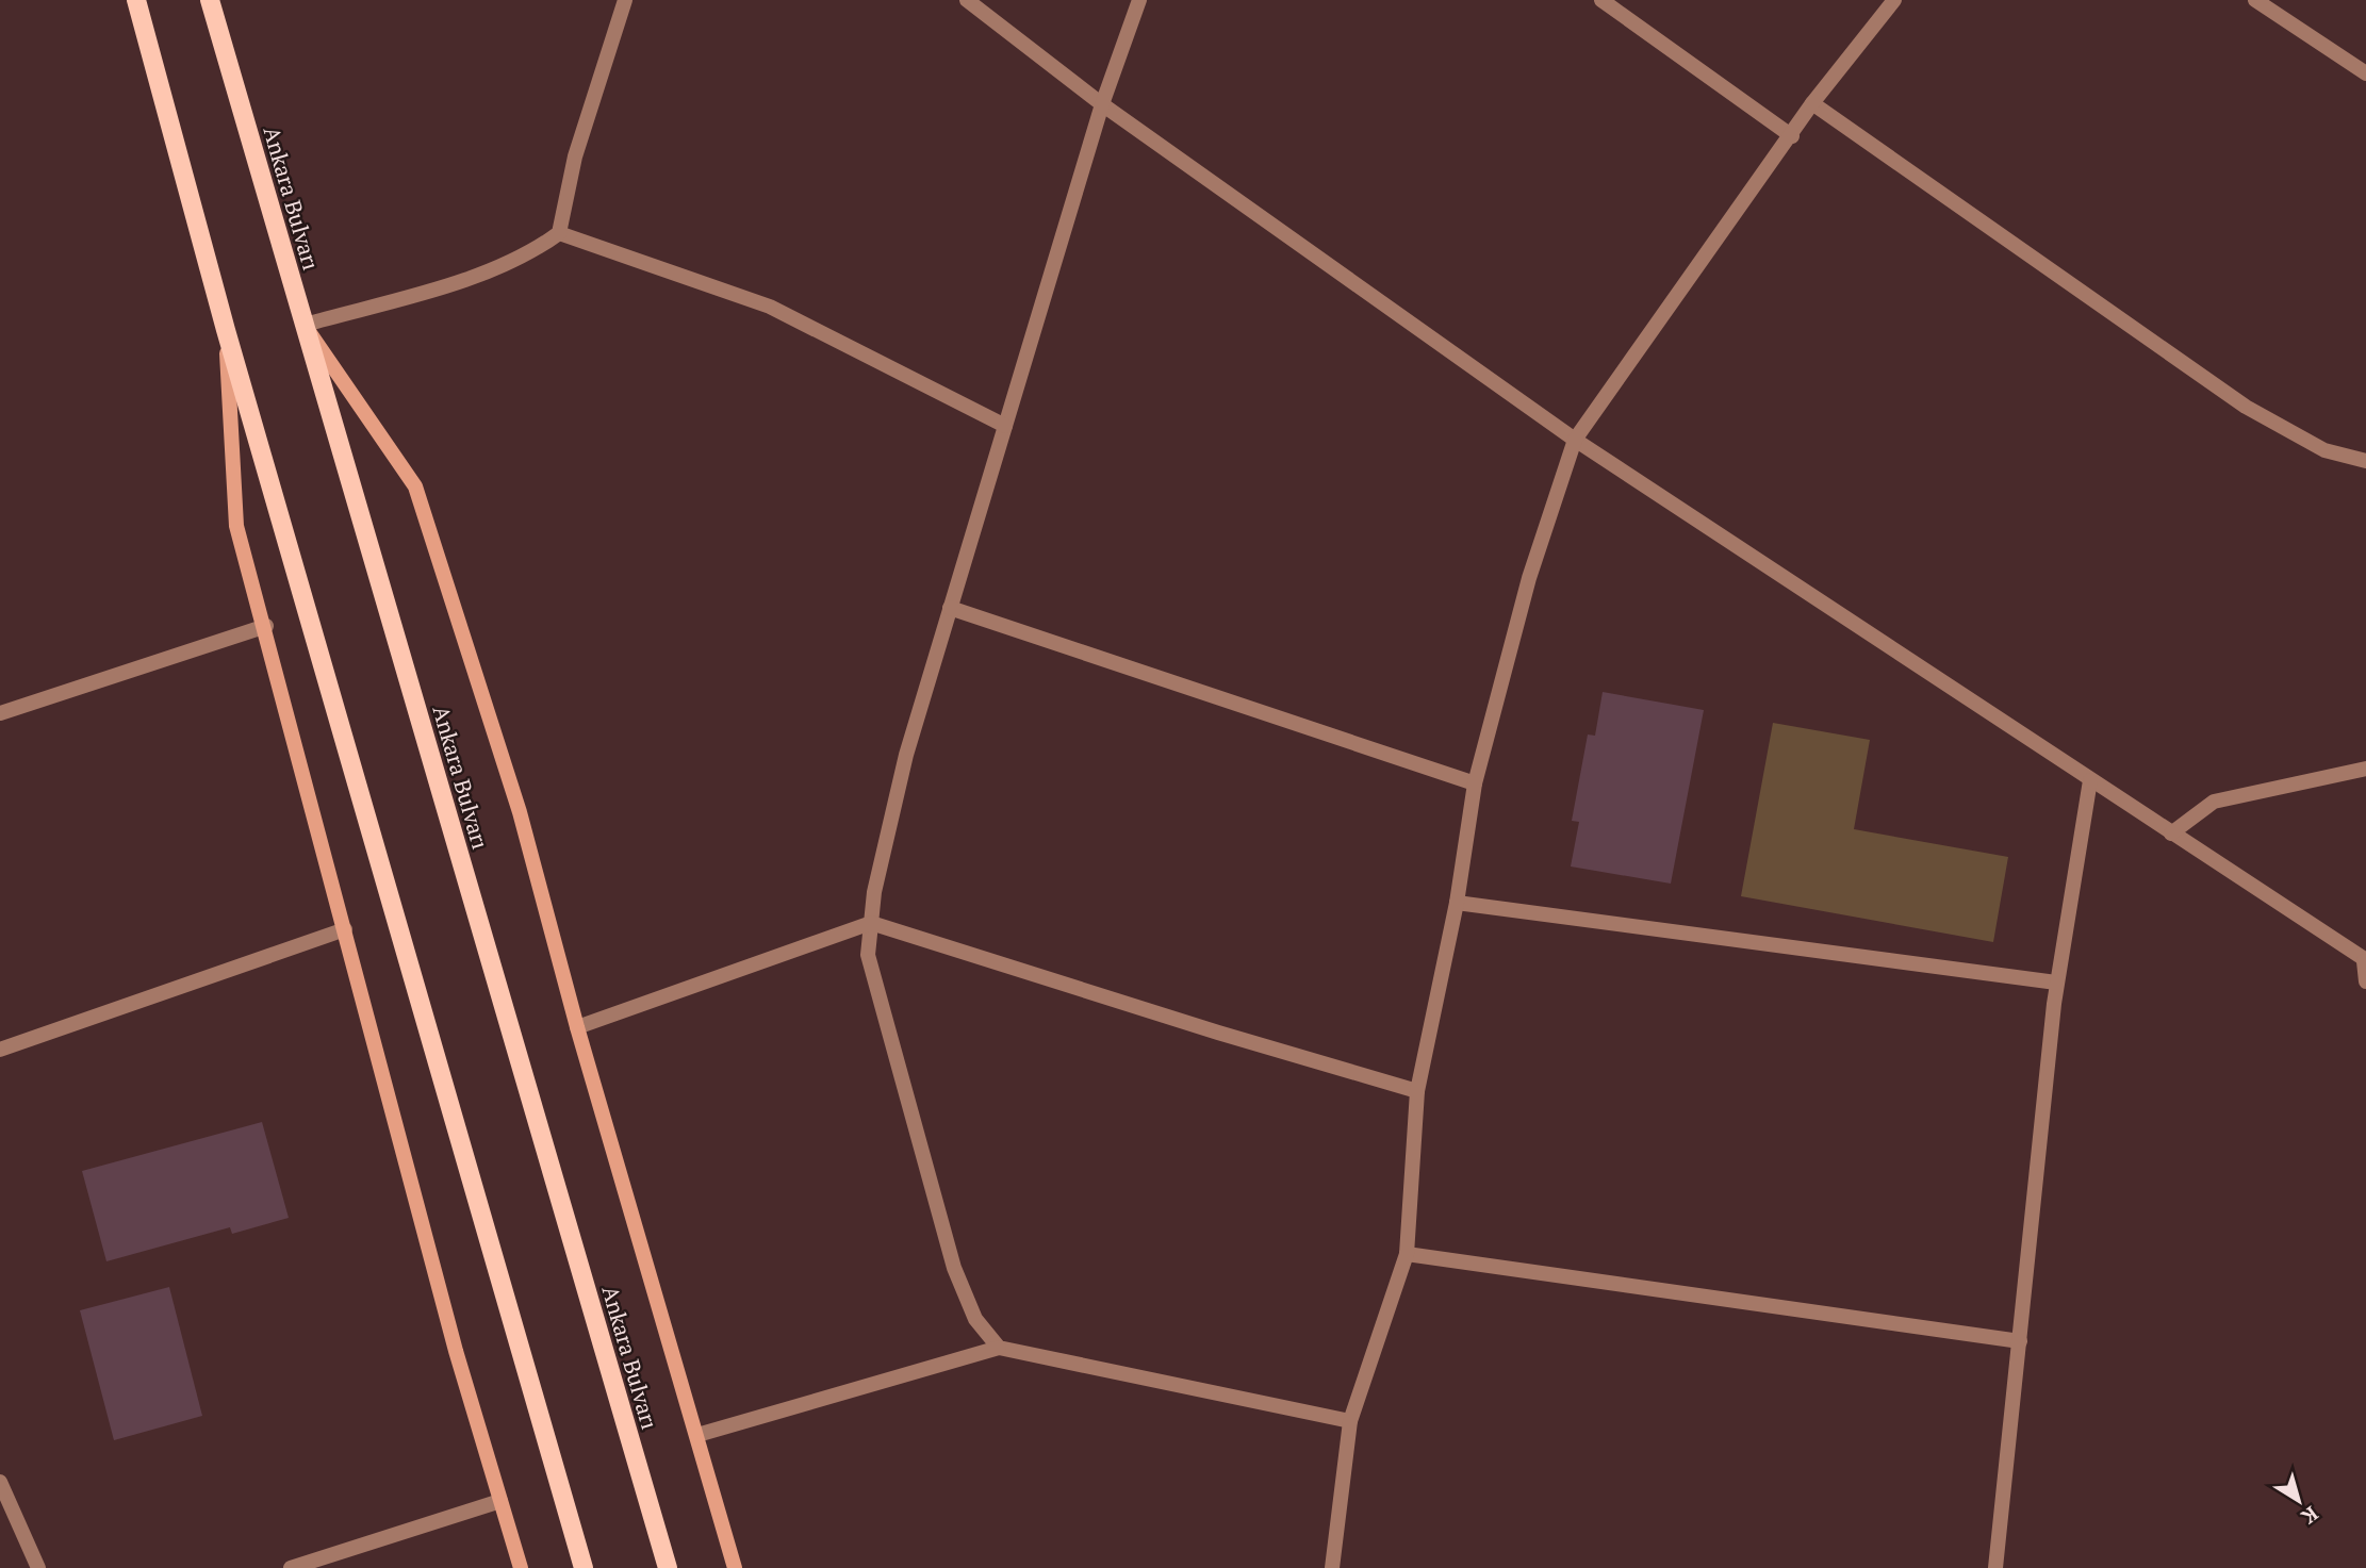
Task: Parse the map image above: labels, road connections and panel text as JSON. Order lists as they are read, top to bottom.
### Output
{
  "streets": {
    "main road": ["Ankara Bulvarı"]
  },
  "north": "bottom right"
}
